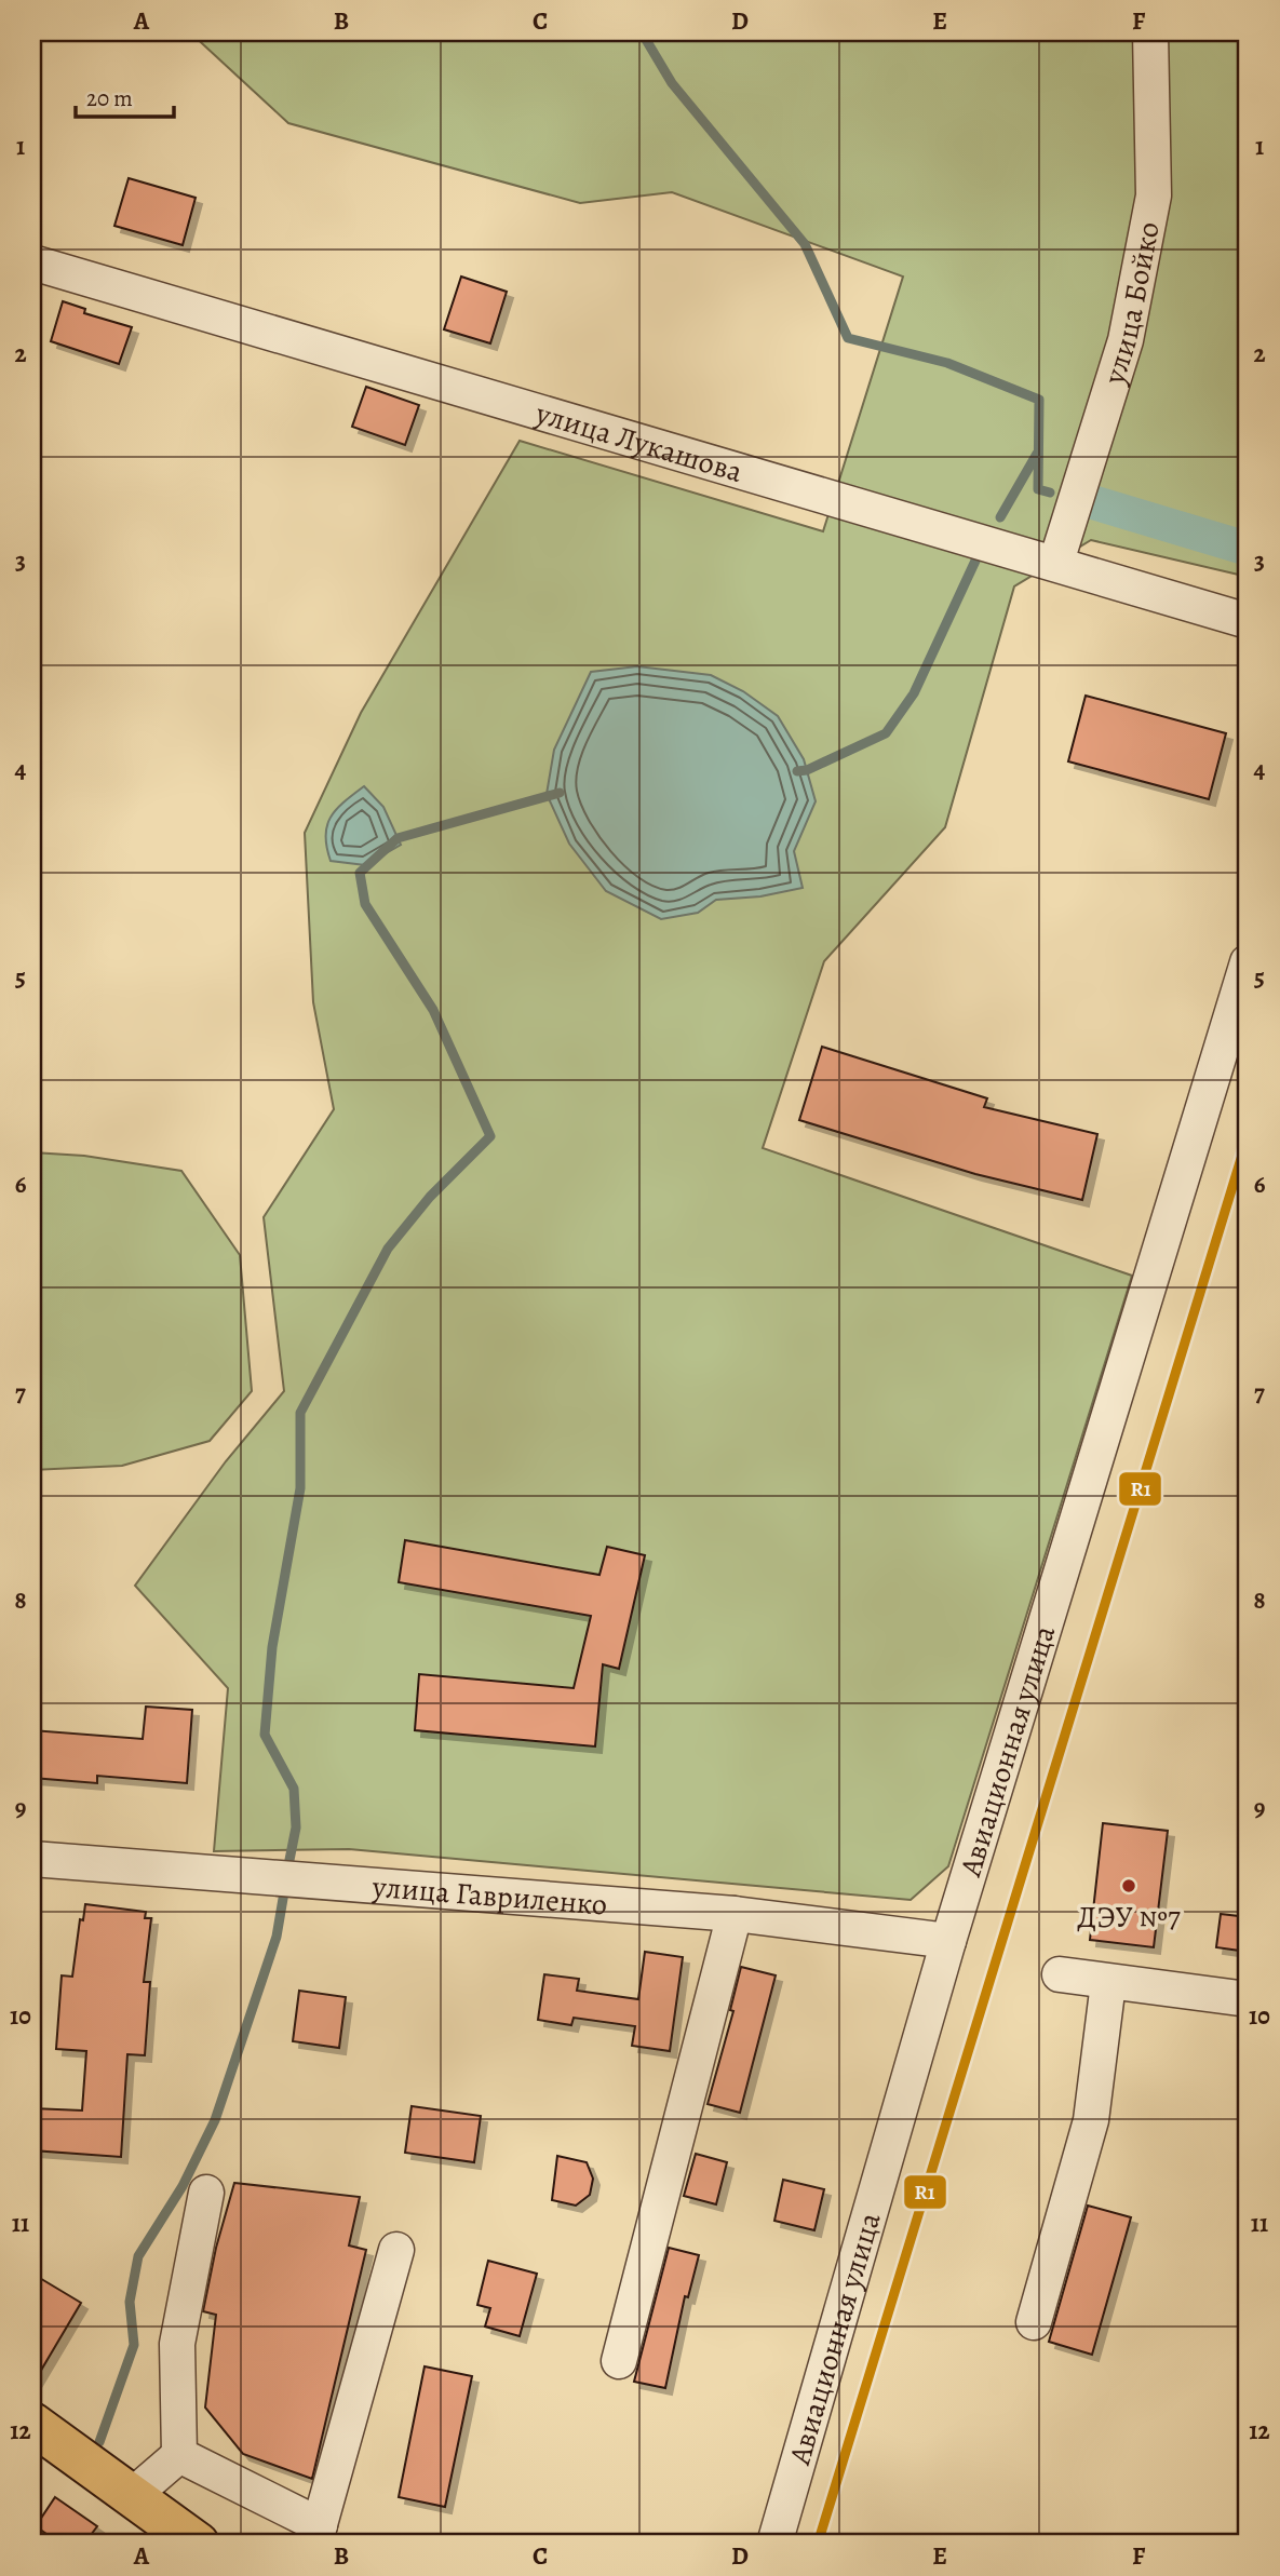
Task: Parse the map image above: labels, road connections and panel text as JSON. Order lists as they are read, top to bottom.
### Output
{
  "streets": {
    "street": [
      "улица Бойко",
      "улица Лукашова",
      "Авиационная улица",
      "улица Гавриленко"
    ]
  },
  "crossings": [
    ["улица Бойко", "улица Лукашова"],
    ["Авиационная улица", "улица Гавриленко"]
  ],
  "places": ["ДЭУ №7"],
  "lines": ["transit line R1"],
  "scale_bar": "20 m",
  "grid": {
    "columns": [
      "A",
      "B",
      "C",
      "D",
      "E",
      "F"
    ],
    "rows": [
      "1",
      "2",
      "3",
      "4",
      "5",
      "6",
      "7",
      "8",
      "9",
      "10",
      "11",
      "12"
    ]
  }
}
